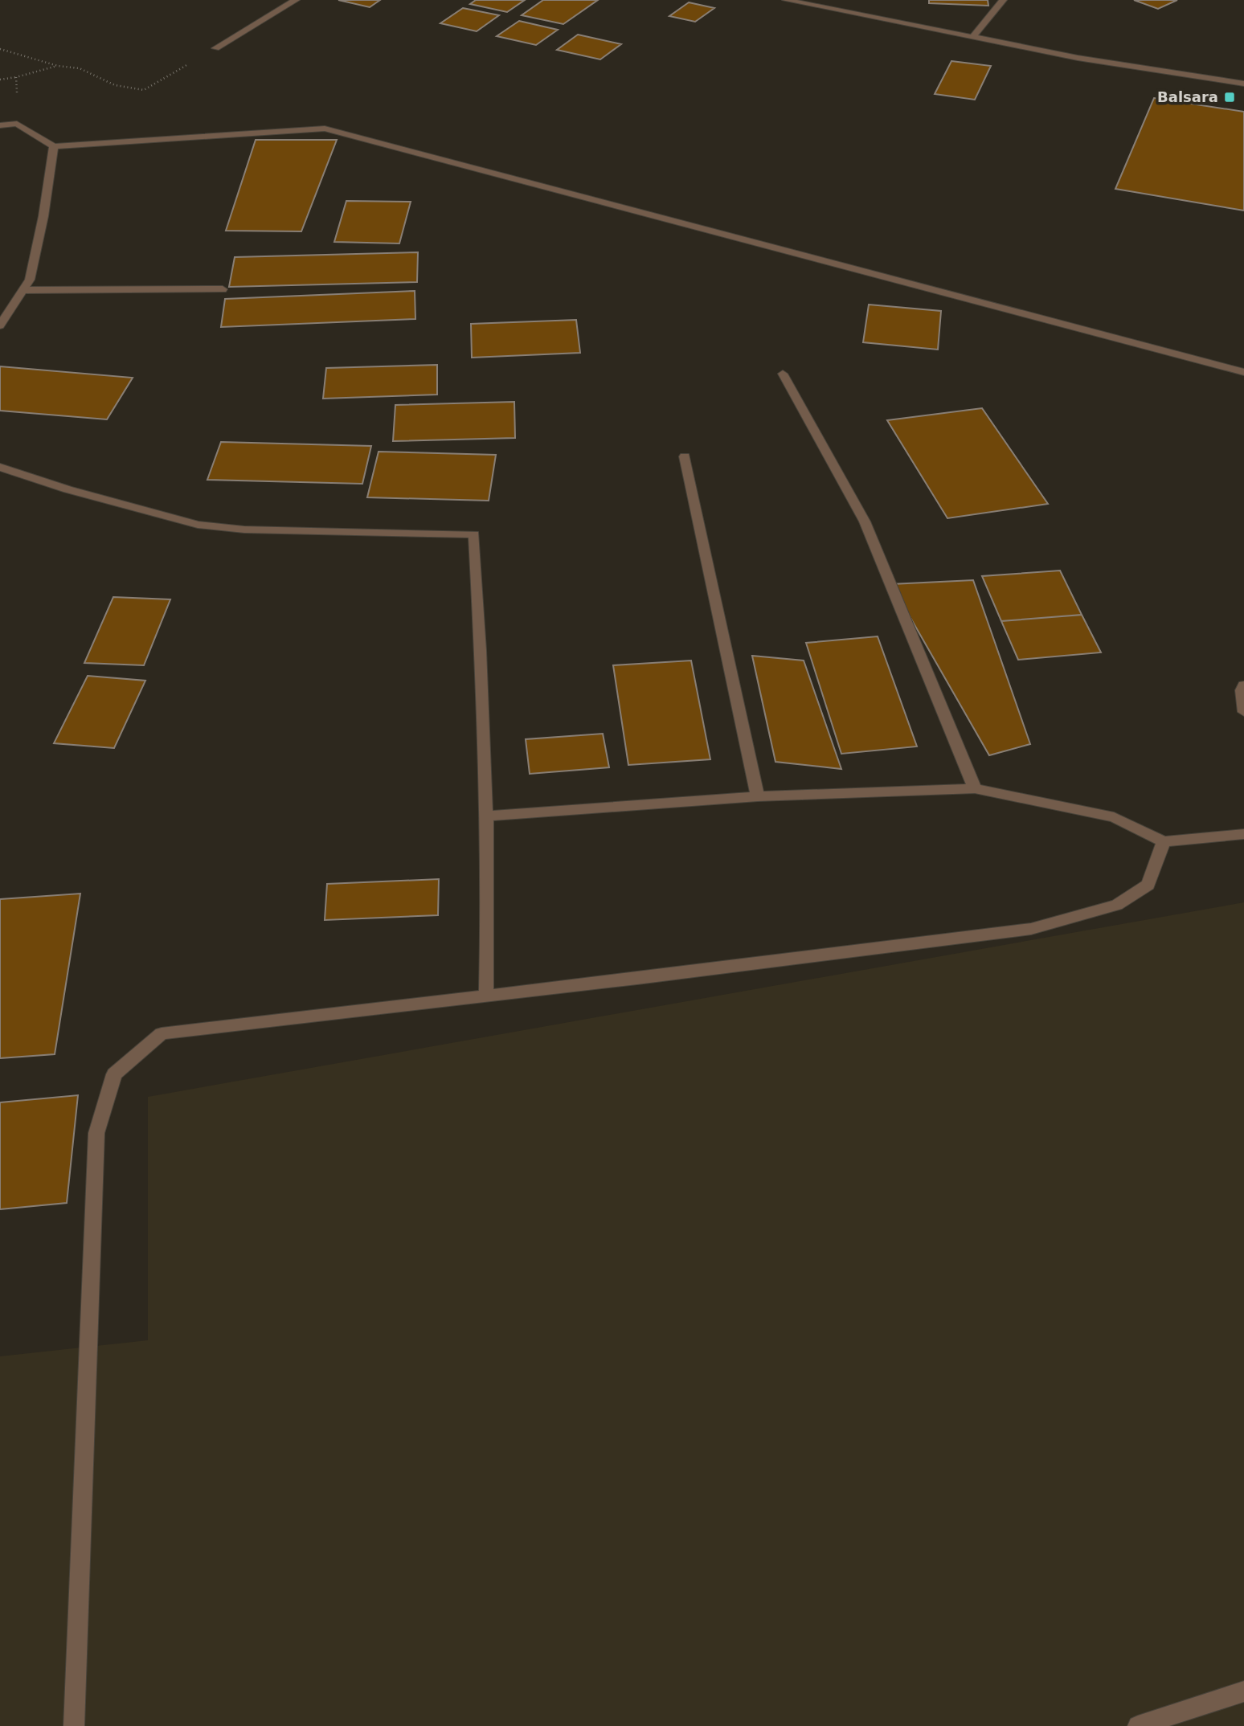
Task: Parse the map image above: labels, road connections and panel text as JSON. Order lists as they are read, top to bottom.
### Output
{
  "places": {
    "transit": ["Balsara"]
  }
}
